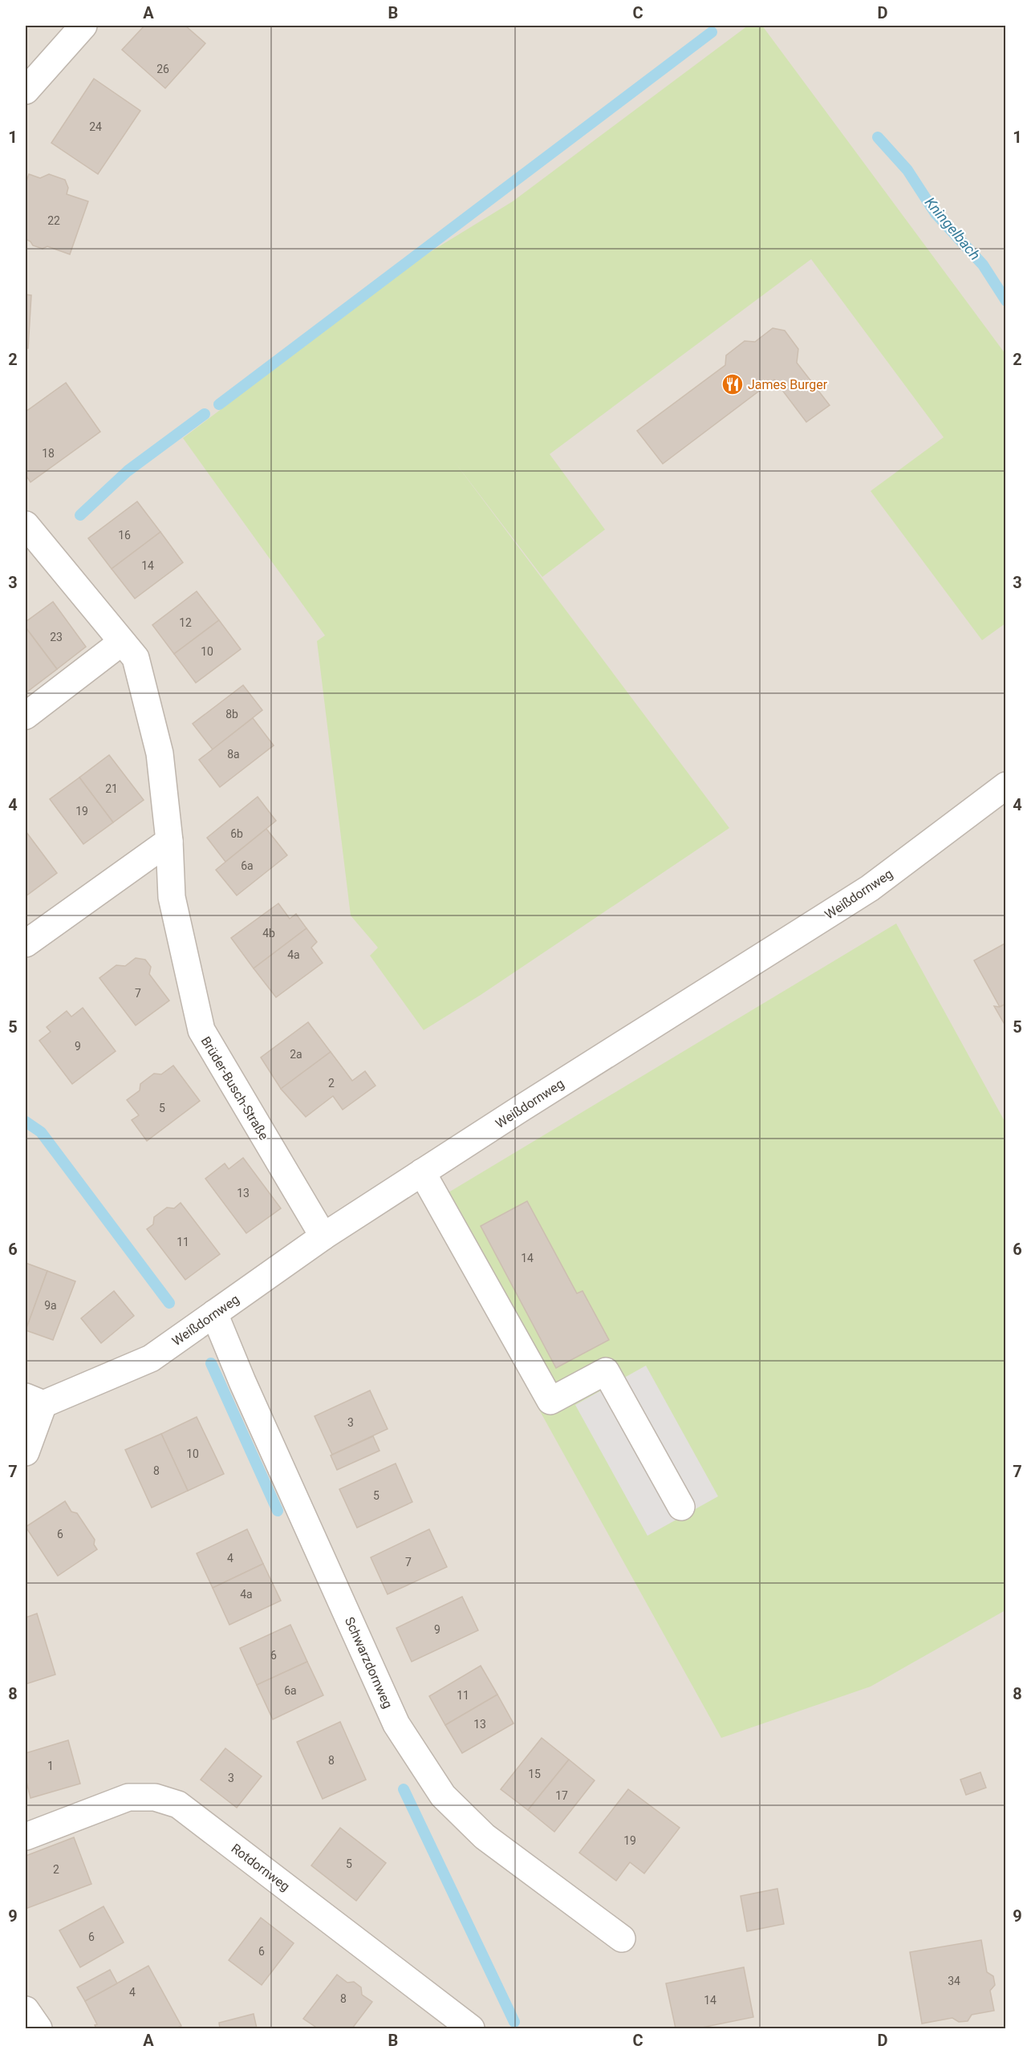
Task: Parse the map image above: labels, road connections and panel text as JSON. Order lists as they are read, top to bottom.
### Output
{
  "streets": {
    "street": [
      "Weißdornweg",
      "Brüder-Busch-Straße",
      "Schwarzdornweg",
      "Rotdornweg"
    ]
  },
  "crossings": [
    ["Weißdornweg", "Brüder-Busch-Straße"],
    ["Weißdornweg", "Schwarzdornweg"]
  ],
  "water": ["Kningelbach"],
  "places": {
    "restaurant": ["James Burger"]
  },
  "house_numbers": [
    "26",
    "24",
    "22",
    "18",
    "16",
    "14",
    "12",
    "23",
    "10",
    "8b",
    "8a",
    "21",
    "19",
    "6b",
    "6a",
    "4b",
    "4a",
    "7",
    "9",
    "2a",
    "2",
    "5",
    "13",
    "11",
    "14",
    "9a",
    "3",
    "10",
    "8",
    "5",
    "6",
    "4",
    "7",
    "4a",
    "9",
    "6",
    "6a",
    "11",
    "13",
    "8",
    "1",
    "15",
    "3",
    "17",
    "19",
    "5",
    "2",
    "6",
    "6",
    "34",
    "4",
    "8",
    "14"
  ],
  "grid": {
    "columns": [
      "A",
      "B",
      "C",
      "D"
    ],
    "rows": [
      "1",
      "2",
      "3",
      "4",
      "5",
      "6",
      "7",
      "8",
      "9"
    ]
  }
}
